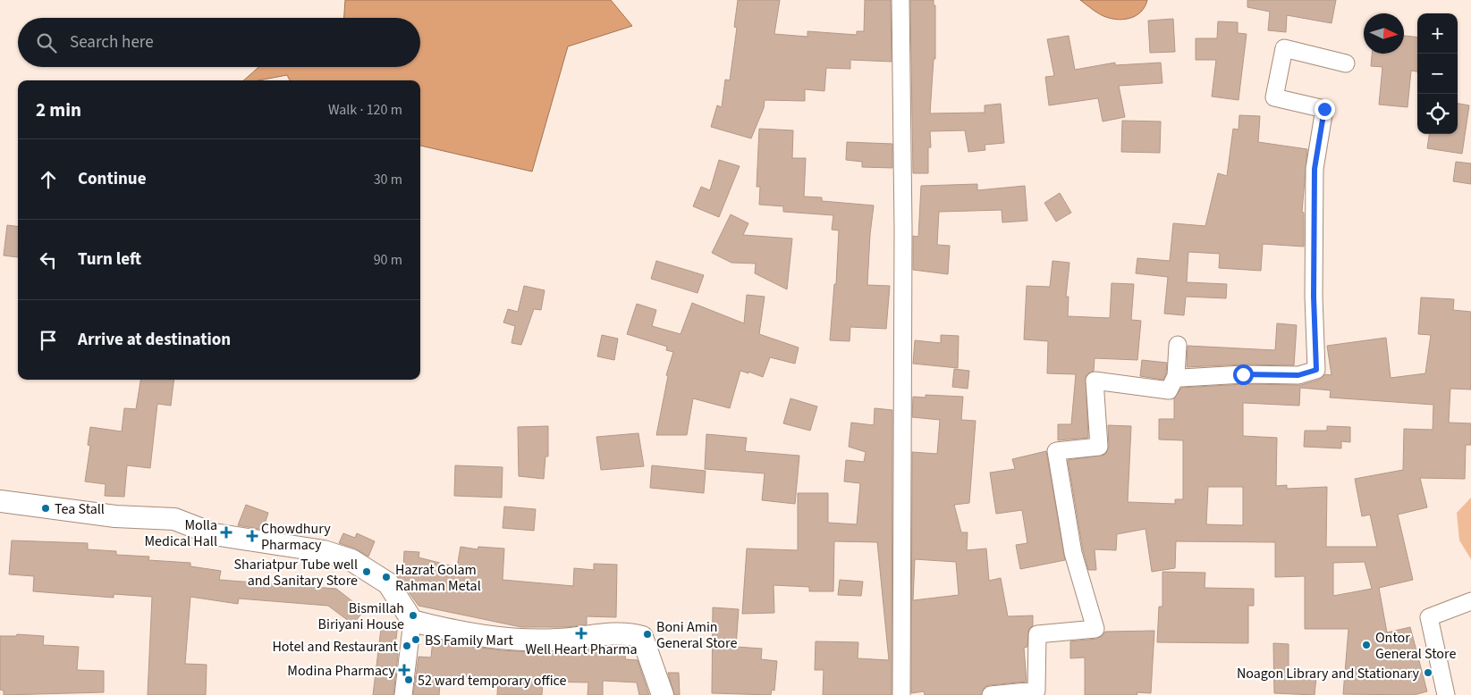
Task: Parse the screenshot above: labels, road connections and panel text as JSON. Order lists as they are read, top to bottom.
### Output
{
  "places": {
    "other": [
      "Tea Stall",
      "Shariatpur Tube well and Sanitary Store",
      "Hazrat Golam Rahman Metal",
      "Bismillah Biriyani House",
      "Boni Amin General Store",
      "BS Family Mart",
      "Ontor General Store",
      "Hotel and Restaurant",
      "Noagon Library and Stationary",
      "52 ward temporary office"
    ],
    "health": [
      "Molla Medical Hall",
      "Chowdhury Pharmacy",
      "Well Heart Pharma",
      "Modina Pharmacy"
    ]
  },
  "north": "right",
  "page": {
    "map_buttons": ["+", "−"],
    "search": "Search here",
    "heading": ["2 min", "Walk · 120 m"],
    "list": [
      ["Continue", "30 m"],
      ["Turn left", "90 m"],
      "Arrive at destination"
    ]
  }
}
